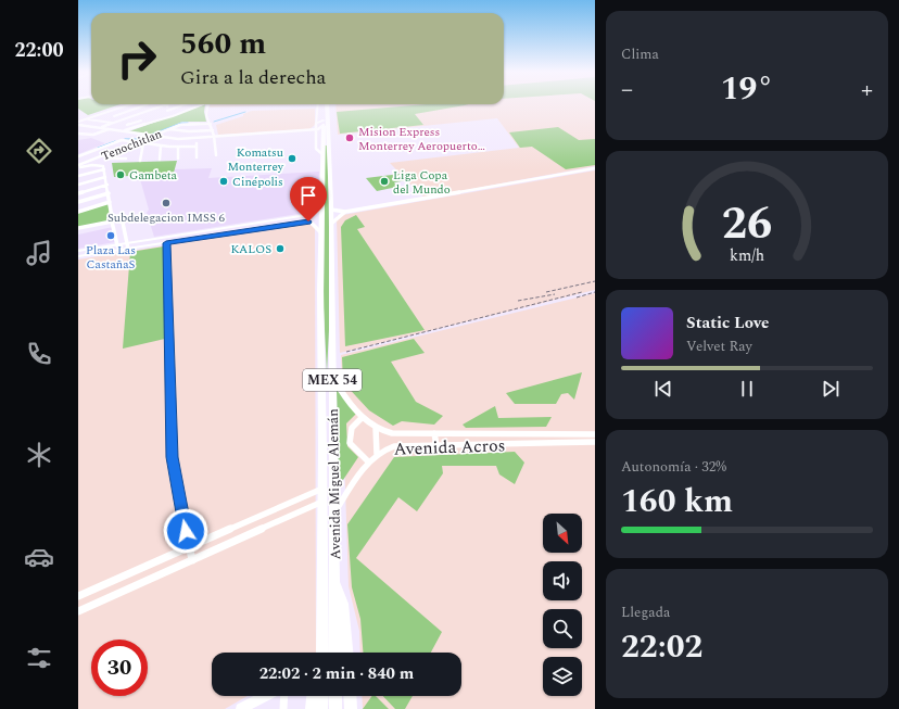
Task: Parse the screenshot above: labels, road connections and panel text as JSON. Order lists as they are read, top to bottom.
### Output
{
  "streets": {
    "highway": ["MEX 54", "Avenida Miguel Alemán"],
    "street": ["Tenochitlan", "Avenida Acros"]
  },
  "crossings": [
    ["Avenida Acros", "Avenida Miguel Alemán"]
  ],
  "places": [
    "Mision Express Monterrey Aeropuerto…",
    "Komatsu Monterrey",
    "Gambeta",
    "Cinépolis",
    "Liga Copa del Mundo",
    "Subdelegacion IMSS 6",
    "Plaza Las CastañaS",
    "KALOS"
  ],
  "north": "bottom right",
  "page": {
    "tabs": "22:00",
    "tile": [
      "Clima",
      ["Autonomía · 32%", "160 km"],
      ["Llegada", "22:02"]
    ],
    "turn": ["560 m", "Gira a la derecha"],
    "heat": ["−", "19°", "+"],
    "song": ["Static Love", "Velvet Ray"],
    "limit": "30",
    "trip": "22:02 · 2 min · 840 m",
    "gauge": ["26", "km/h"]
  }
}
